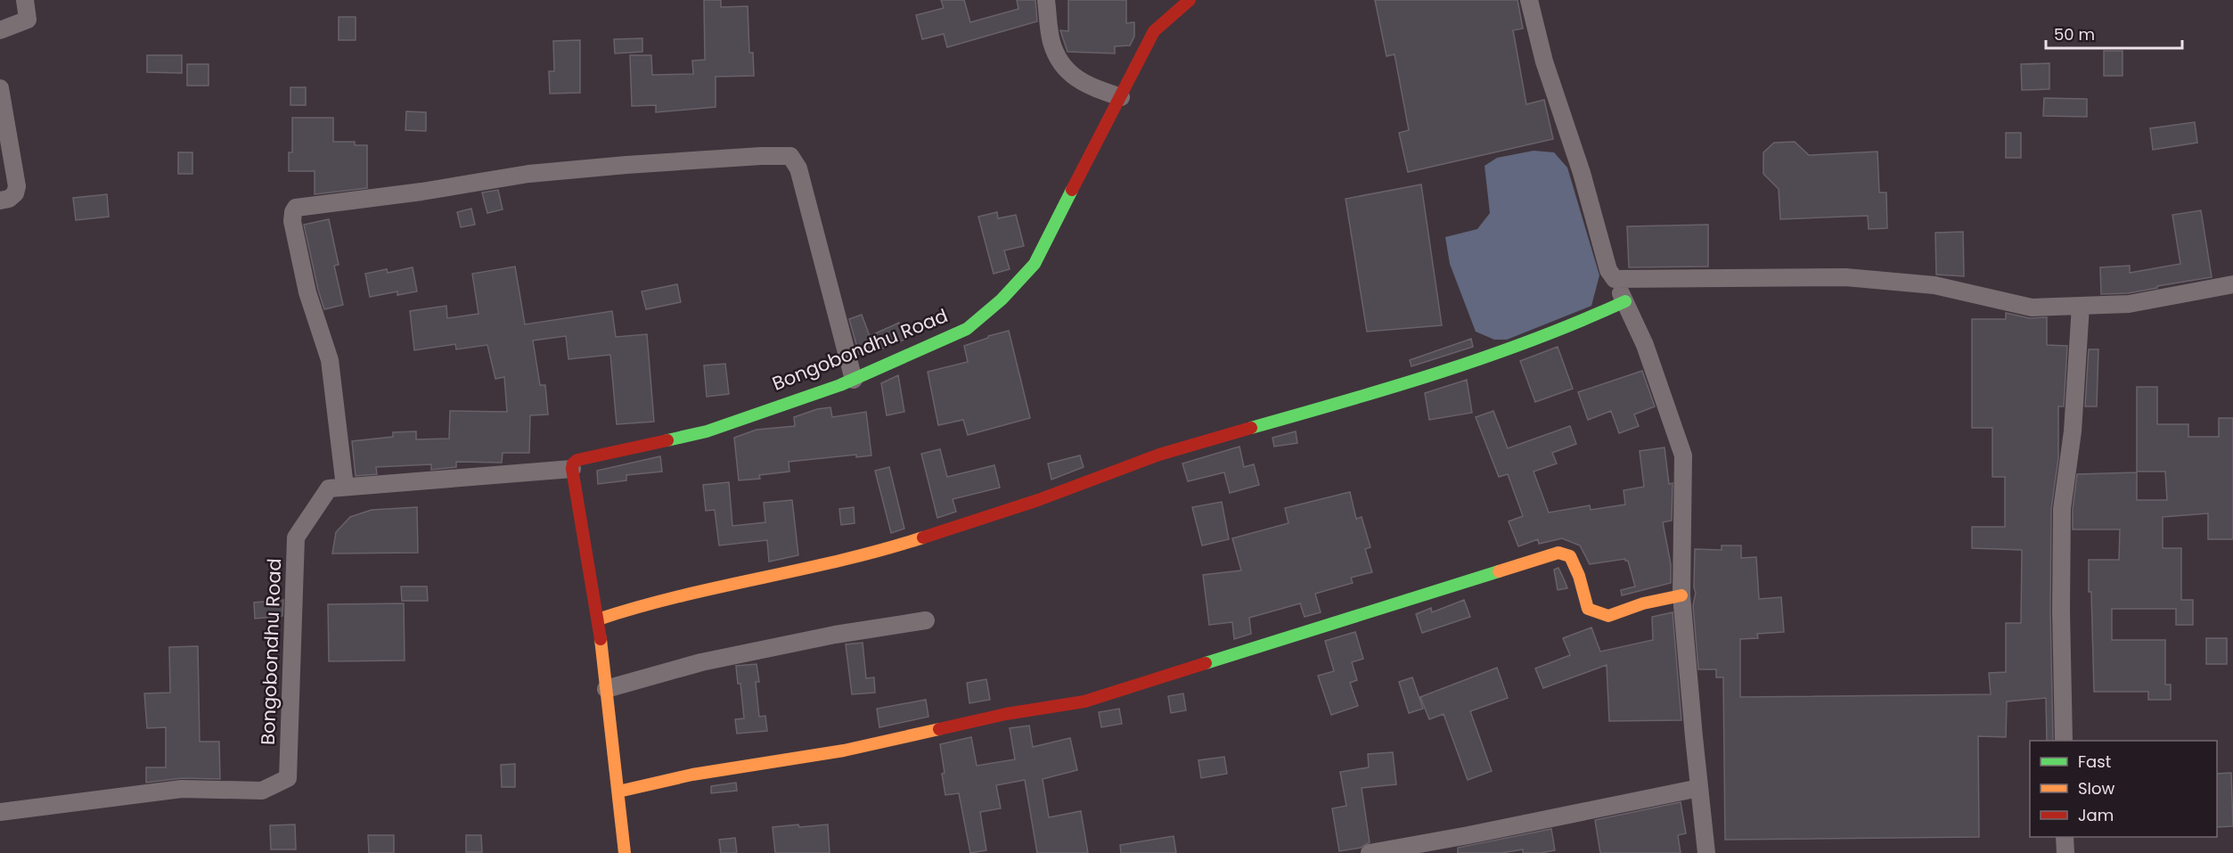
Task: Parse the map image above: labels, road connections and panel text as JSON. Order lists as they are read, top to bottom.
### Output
{
  "streets": {
    "street": ["Bongobondhu Road"]
  },
  "legend": ["Fast", "Slow", "Jam"],
  "scale_bar": "50 m"
}
